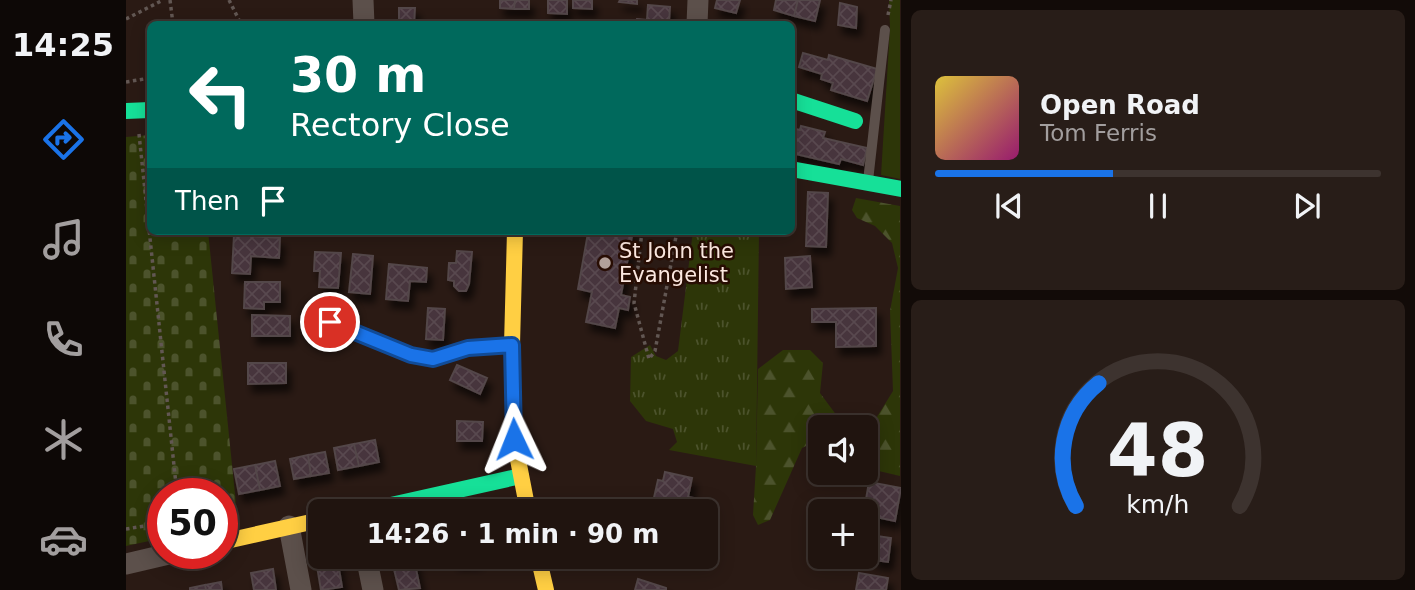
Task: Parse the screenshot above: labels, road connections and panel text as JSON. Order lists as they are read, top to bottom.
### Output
{
  "places": ["St John the Evangelist"],
  "page": {
    "tabs": "14:25",
    "turn": ["30 m", "Rectory Close"],
    "song": ["Open Road", "Tom Ferris"],
    "then": "Then",
    "map_buttons": "+",
    "limit": "50",
    "trip": "14:26 · 1 min · 90 m",
    "gauge": ["48", "km/h"]
  }
}
